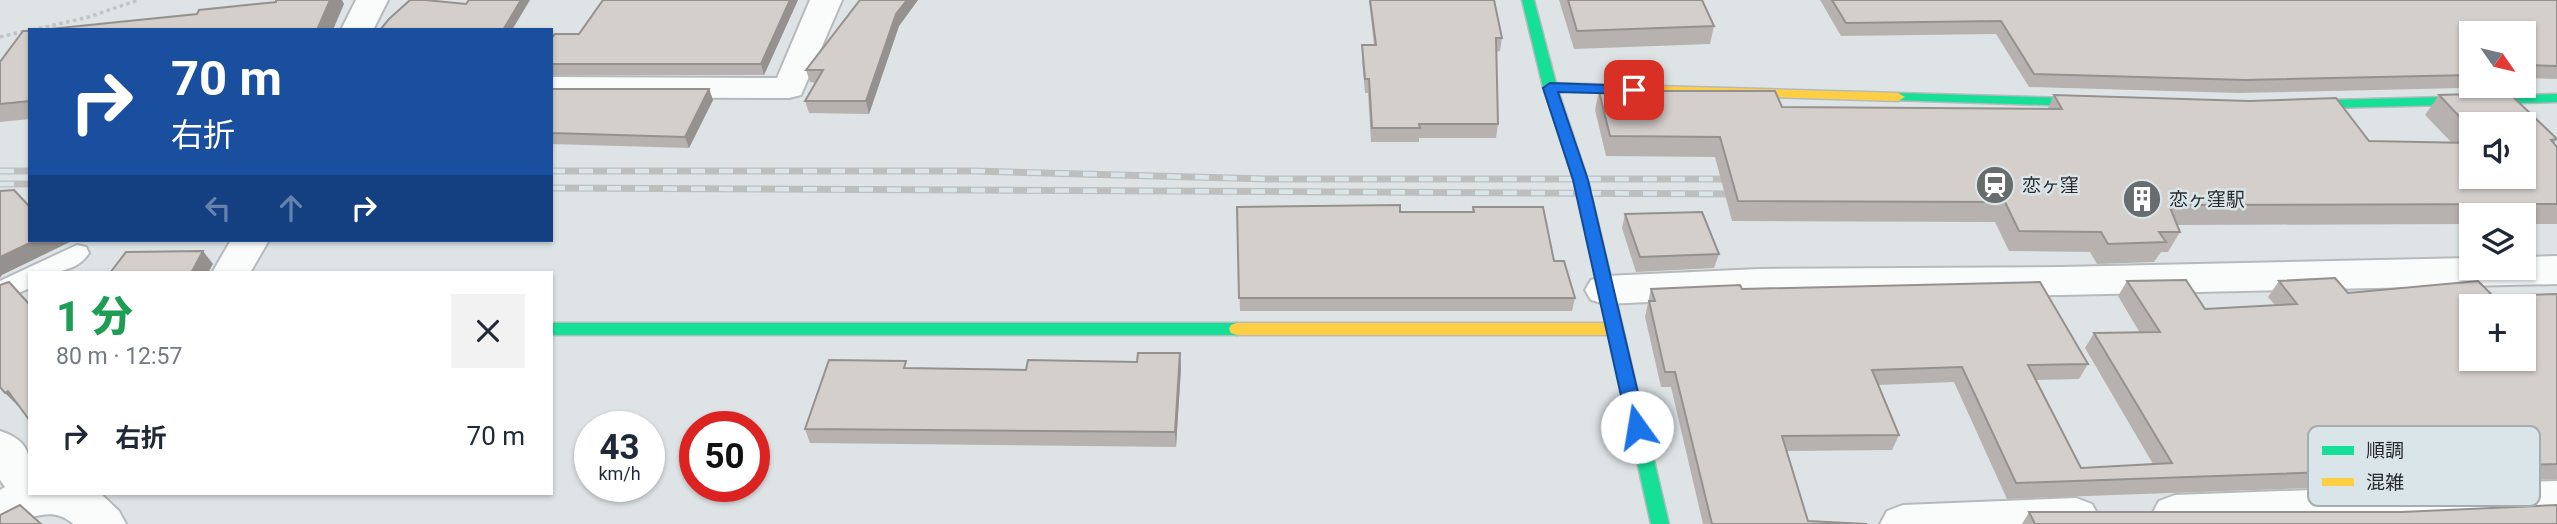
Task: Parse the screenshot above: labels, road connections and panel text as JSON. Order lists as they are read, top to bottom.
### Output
{
  "places": {
    "station": ["恋ヶ窪"],
    "building": ["恋ヶ窪駅"]
  },
  "legend": ["順調", "混雑"],
  "north": "bottom right",
  "page": {
    "map_buttons": "+",
    "turn": ["70 m", "右折"],
    "heading": ["1 分", "80 m · 12:57"],
    "list": [
      {
        "name": "右折",
        "value": "70 m"
      }
    ],
    "speed": "43 km/h",
    "limit": "50"
  }
}
